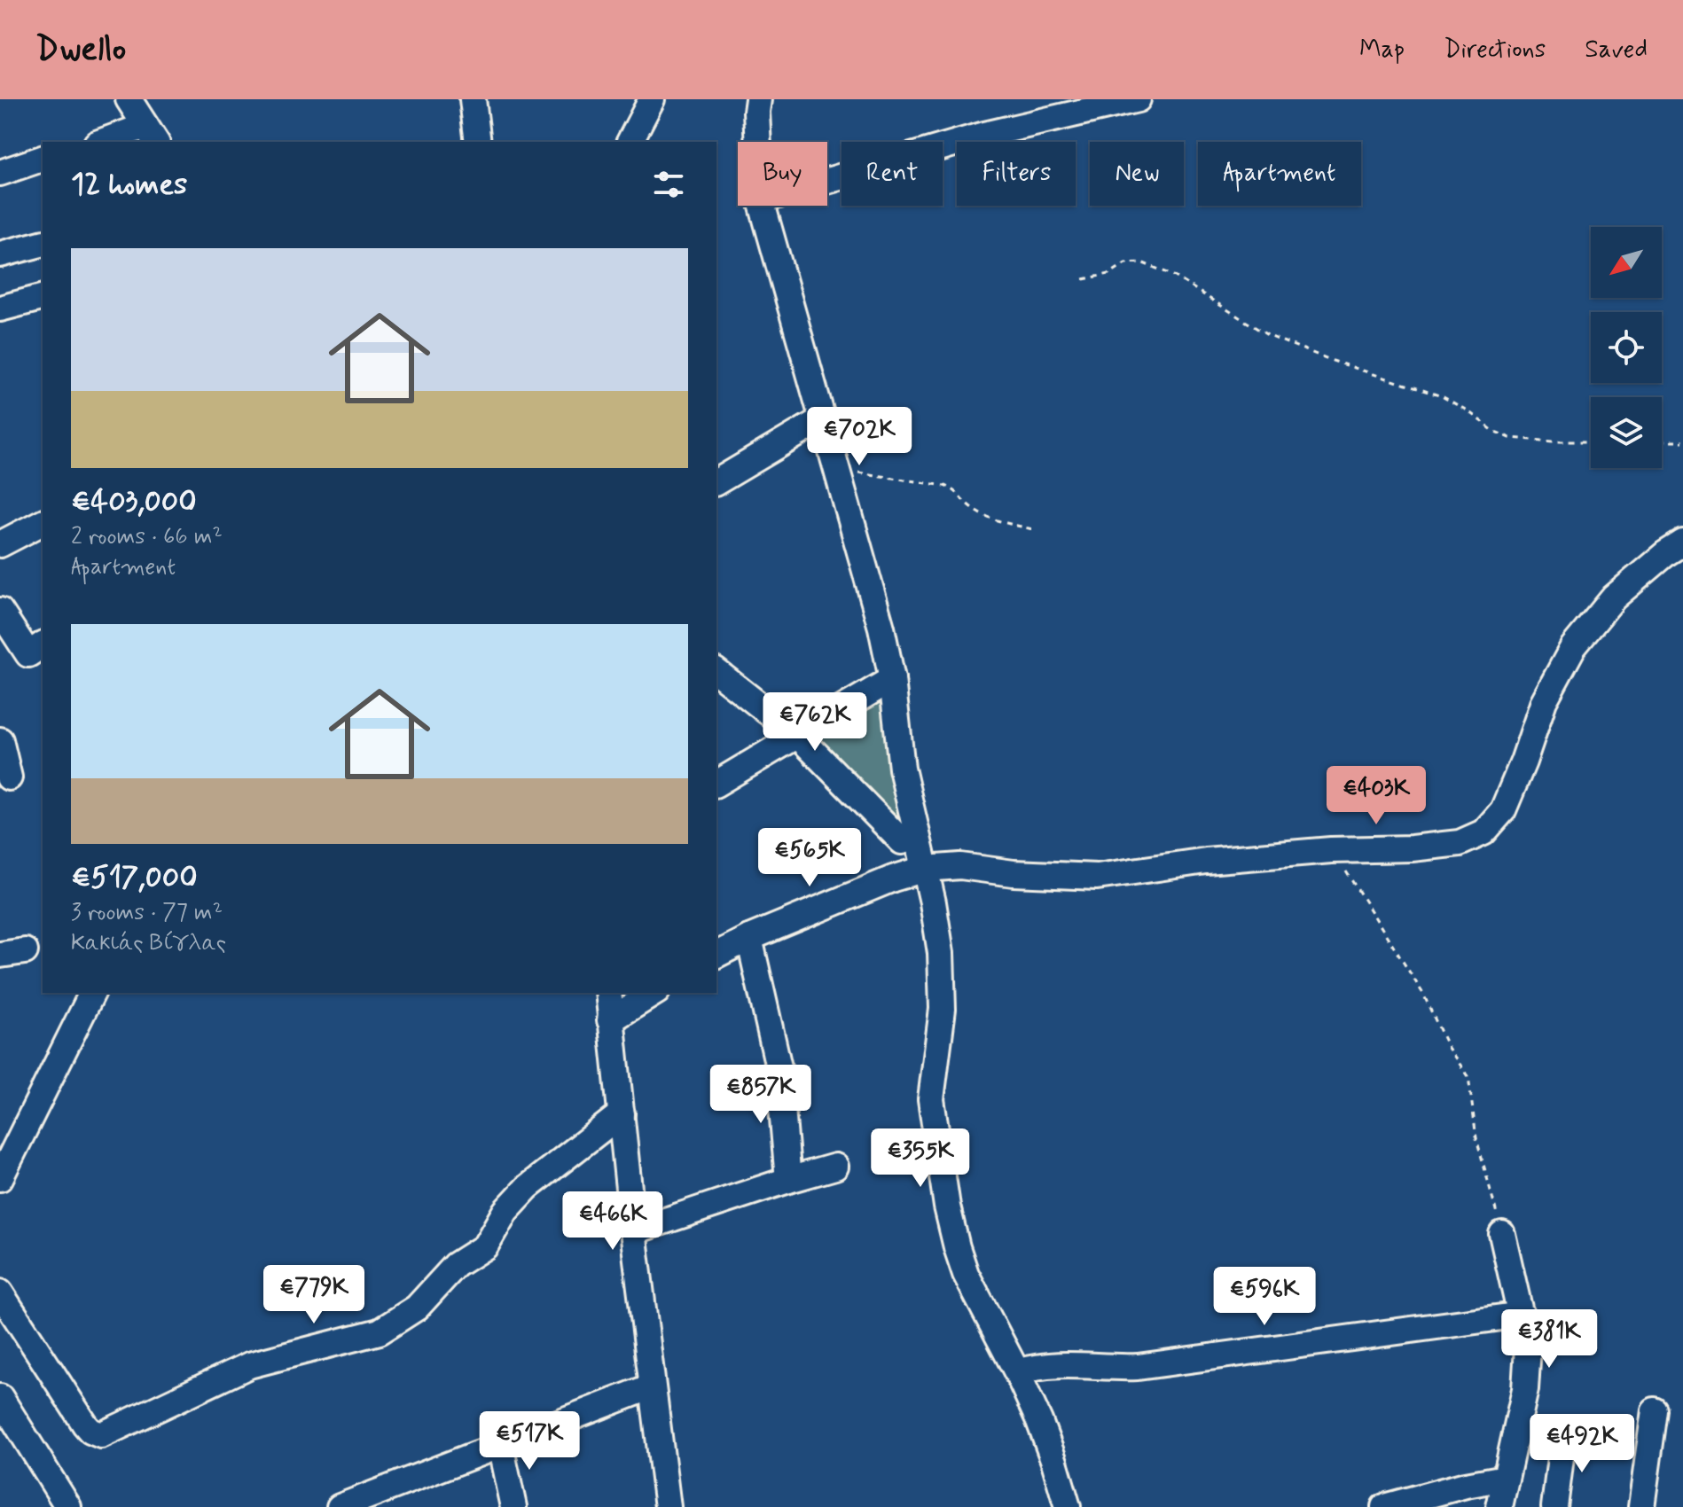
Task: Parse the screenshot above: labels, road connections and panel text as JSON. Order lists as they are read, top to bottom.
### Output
{
  "north": "bottom left",
  "page": {
    "header": "Dwello",
    "nav": ["Map", "Directions", "Saved"],
    "chip": [
      "Buy",
      "Rent",
      "Filters",
      "New",
      "Apartment"
    ],
    "heading": "12 homes",
    "list": [
      {
        "name": "€403,000",
        "note": "2 rooms · 66 m² · Apartment"
      },
      {
        "name": "€517,000",
        "note": "3 rooms · 77 m² · Κακιάς Βίγλας"
      }
    ],
    "price": [
      "€702K",
      "€762K",
      "€403K",
      "€565K",
      "€857K",
      "€355K",
      "€466K",
      "€779K",
      "€596K",
      "€381K",
      "€517K",
      "€492K"
    ]
  }
}
